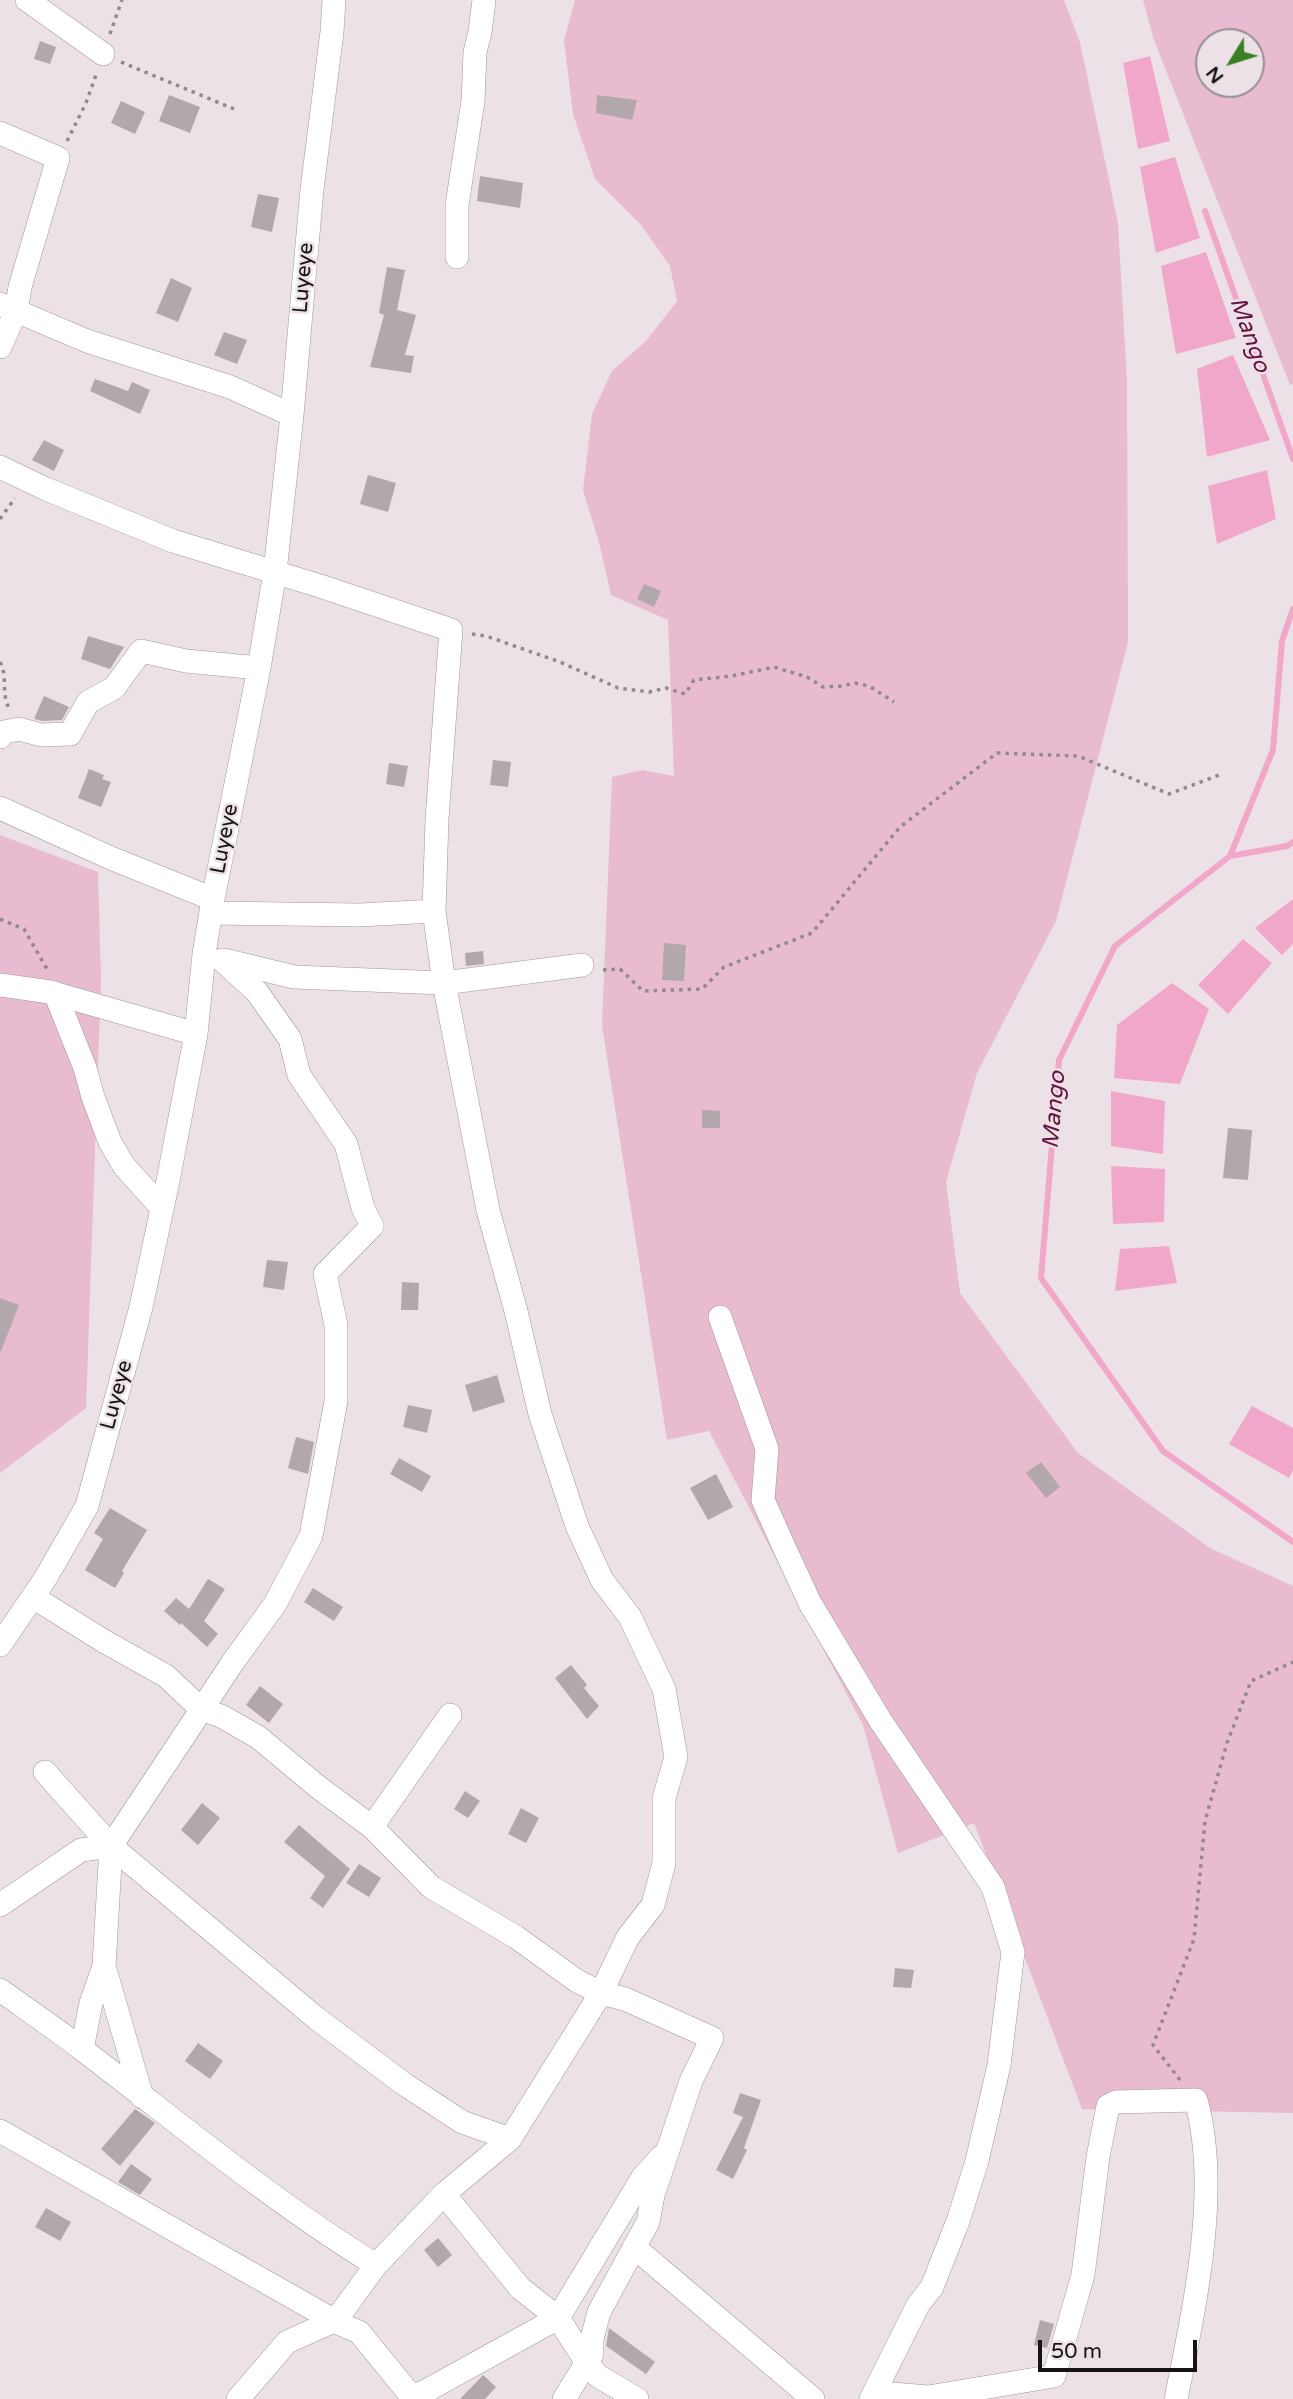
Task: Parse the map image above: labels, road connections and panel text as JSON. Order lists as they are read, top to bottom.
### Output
{
  "streets": {
    "street": ["Luyeye"]
  },
  "water": ["Mango"],
  "scale_bar": "50 m",
  "north": "bottom left"
}
